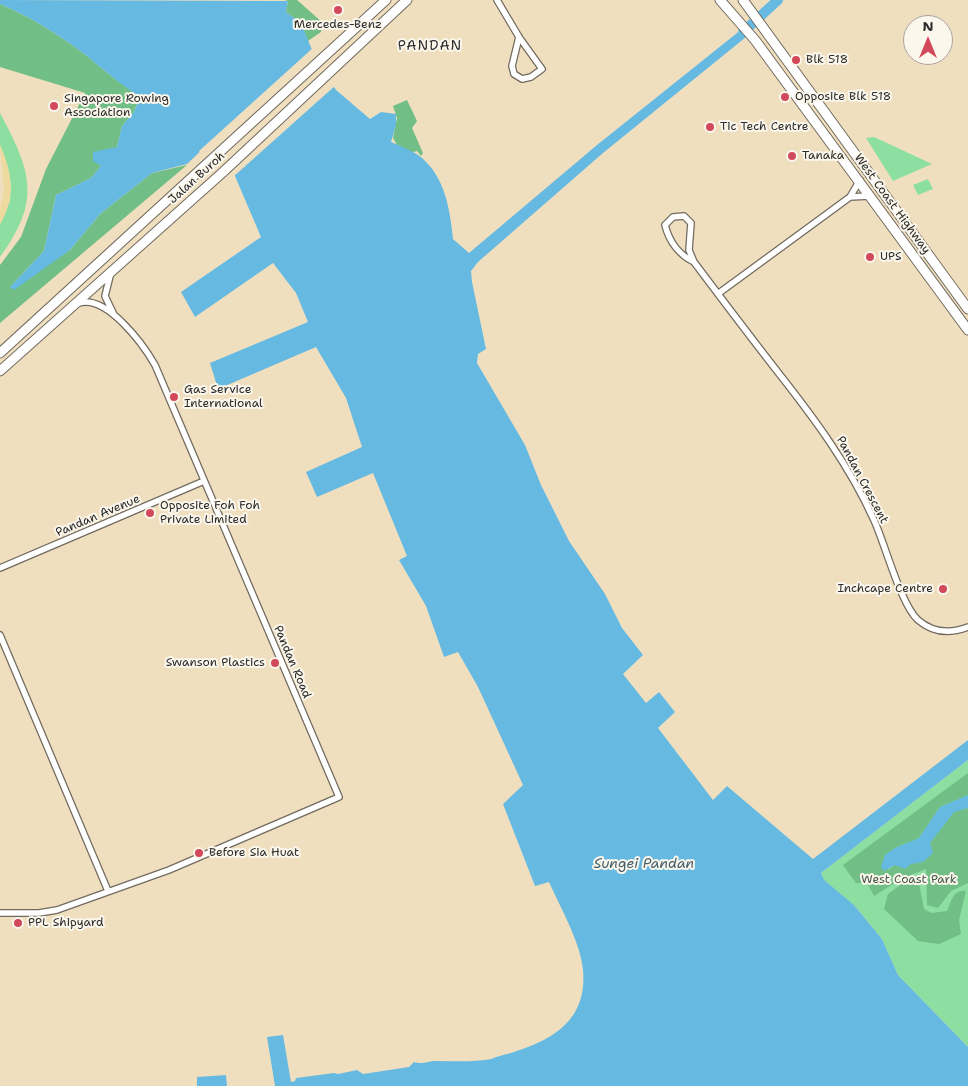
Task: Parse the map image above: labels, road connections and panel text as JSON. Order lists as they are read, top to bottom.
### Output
{
  "streets": {
    "highway": ["Jalan Buroh", "West Coast Highway"],
    "street": ["Pandan Crescent", "Pandan Avenue", "Pandan Road"]
  },
  "crossings": [
    ["Jalan Buroh", "Pandan Road"],
    ["Pandan Avenue", "Pandan Road"]
  ],
  "districts": ["PANDAN"],
  "water": ["Sungei Pandan"],
  "parks": ["West Coast Park"],
  "places": [
    "Mercedes-Benz",
    "Blk 518",
    "Opposite Blk 518",
    "Singapore Rowing Association",
    "Tic Tech Centre",
    "Tanaka",
    "UPS",
    "Gas Service International",
    "Opposite Foh Foh Private Limited",
    "Inchcape Centre",
    "Swanson Plastics",
    "Before Sia Huat",
    "PPL Shipyard"
  ],
  "north": "top"
}
